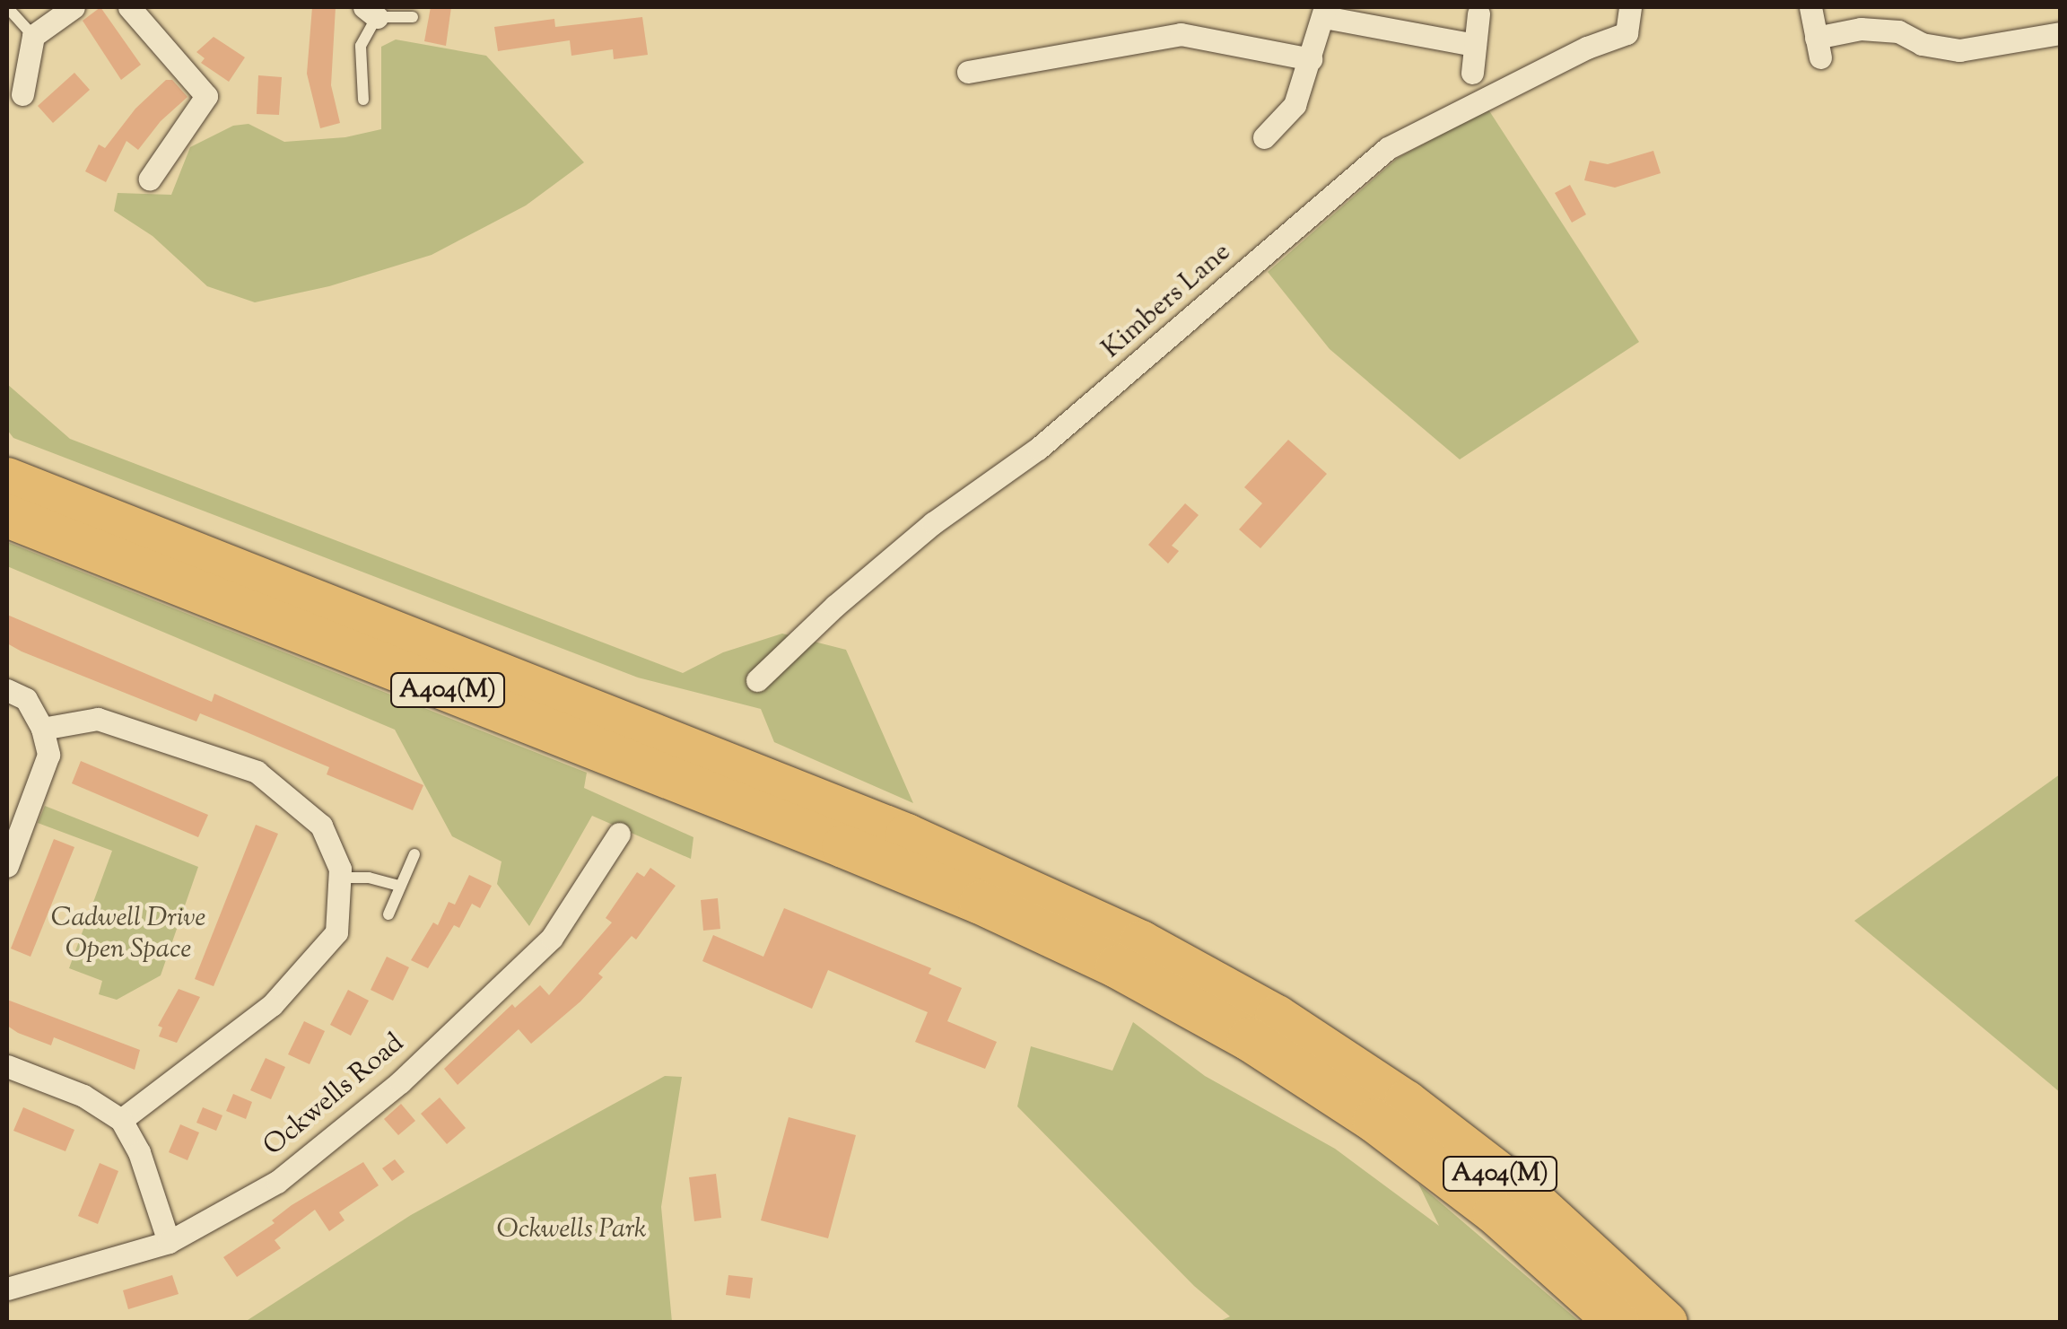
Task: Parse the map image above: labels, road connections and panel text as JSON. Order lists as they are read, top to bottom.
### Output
{
  "streets": {
    "highway": ["A404(M)"],
    "street": ["Kimbers Lane", "Ockwells Road"]
  },
  "parks": ["Cadwell Drive Open Space", "Ockwells Park"]
}
